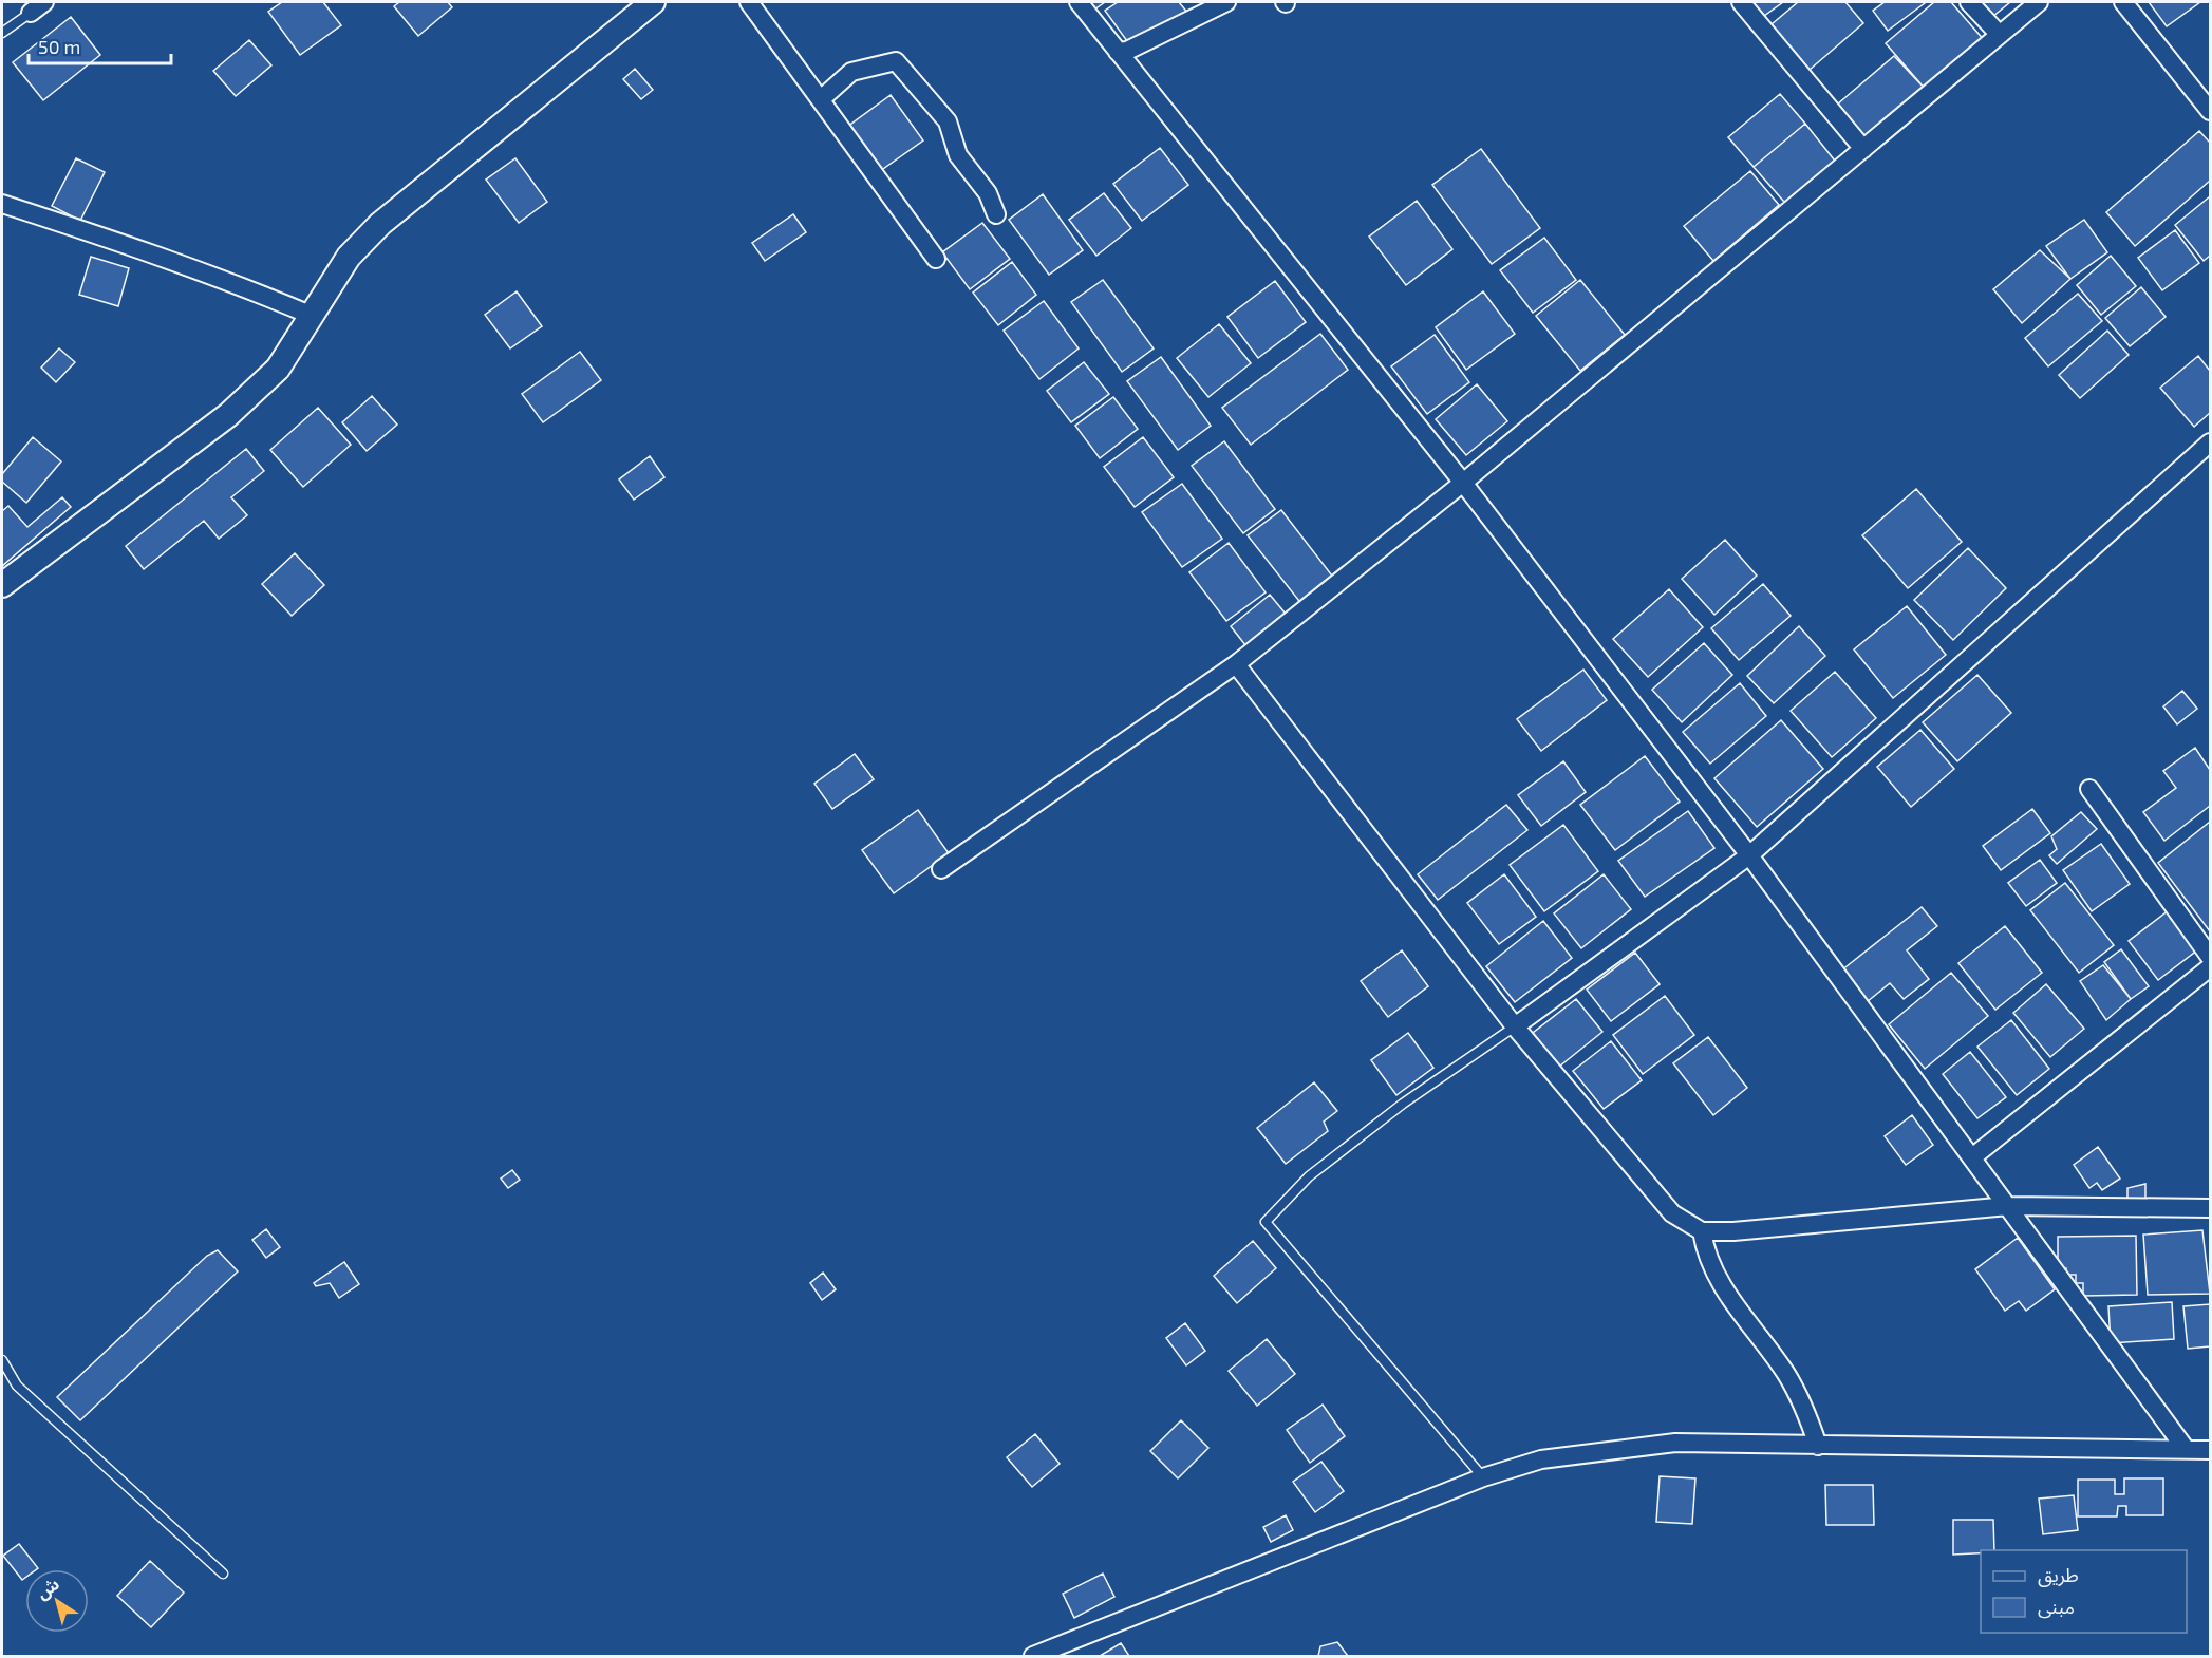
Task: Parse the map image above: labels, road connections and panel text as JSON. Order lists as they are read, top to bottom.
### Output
{
  "legend": ["طريق", "مبنى"],
  "scale_bar": "50 m",
  "north": "top left"
}
